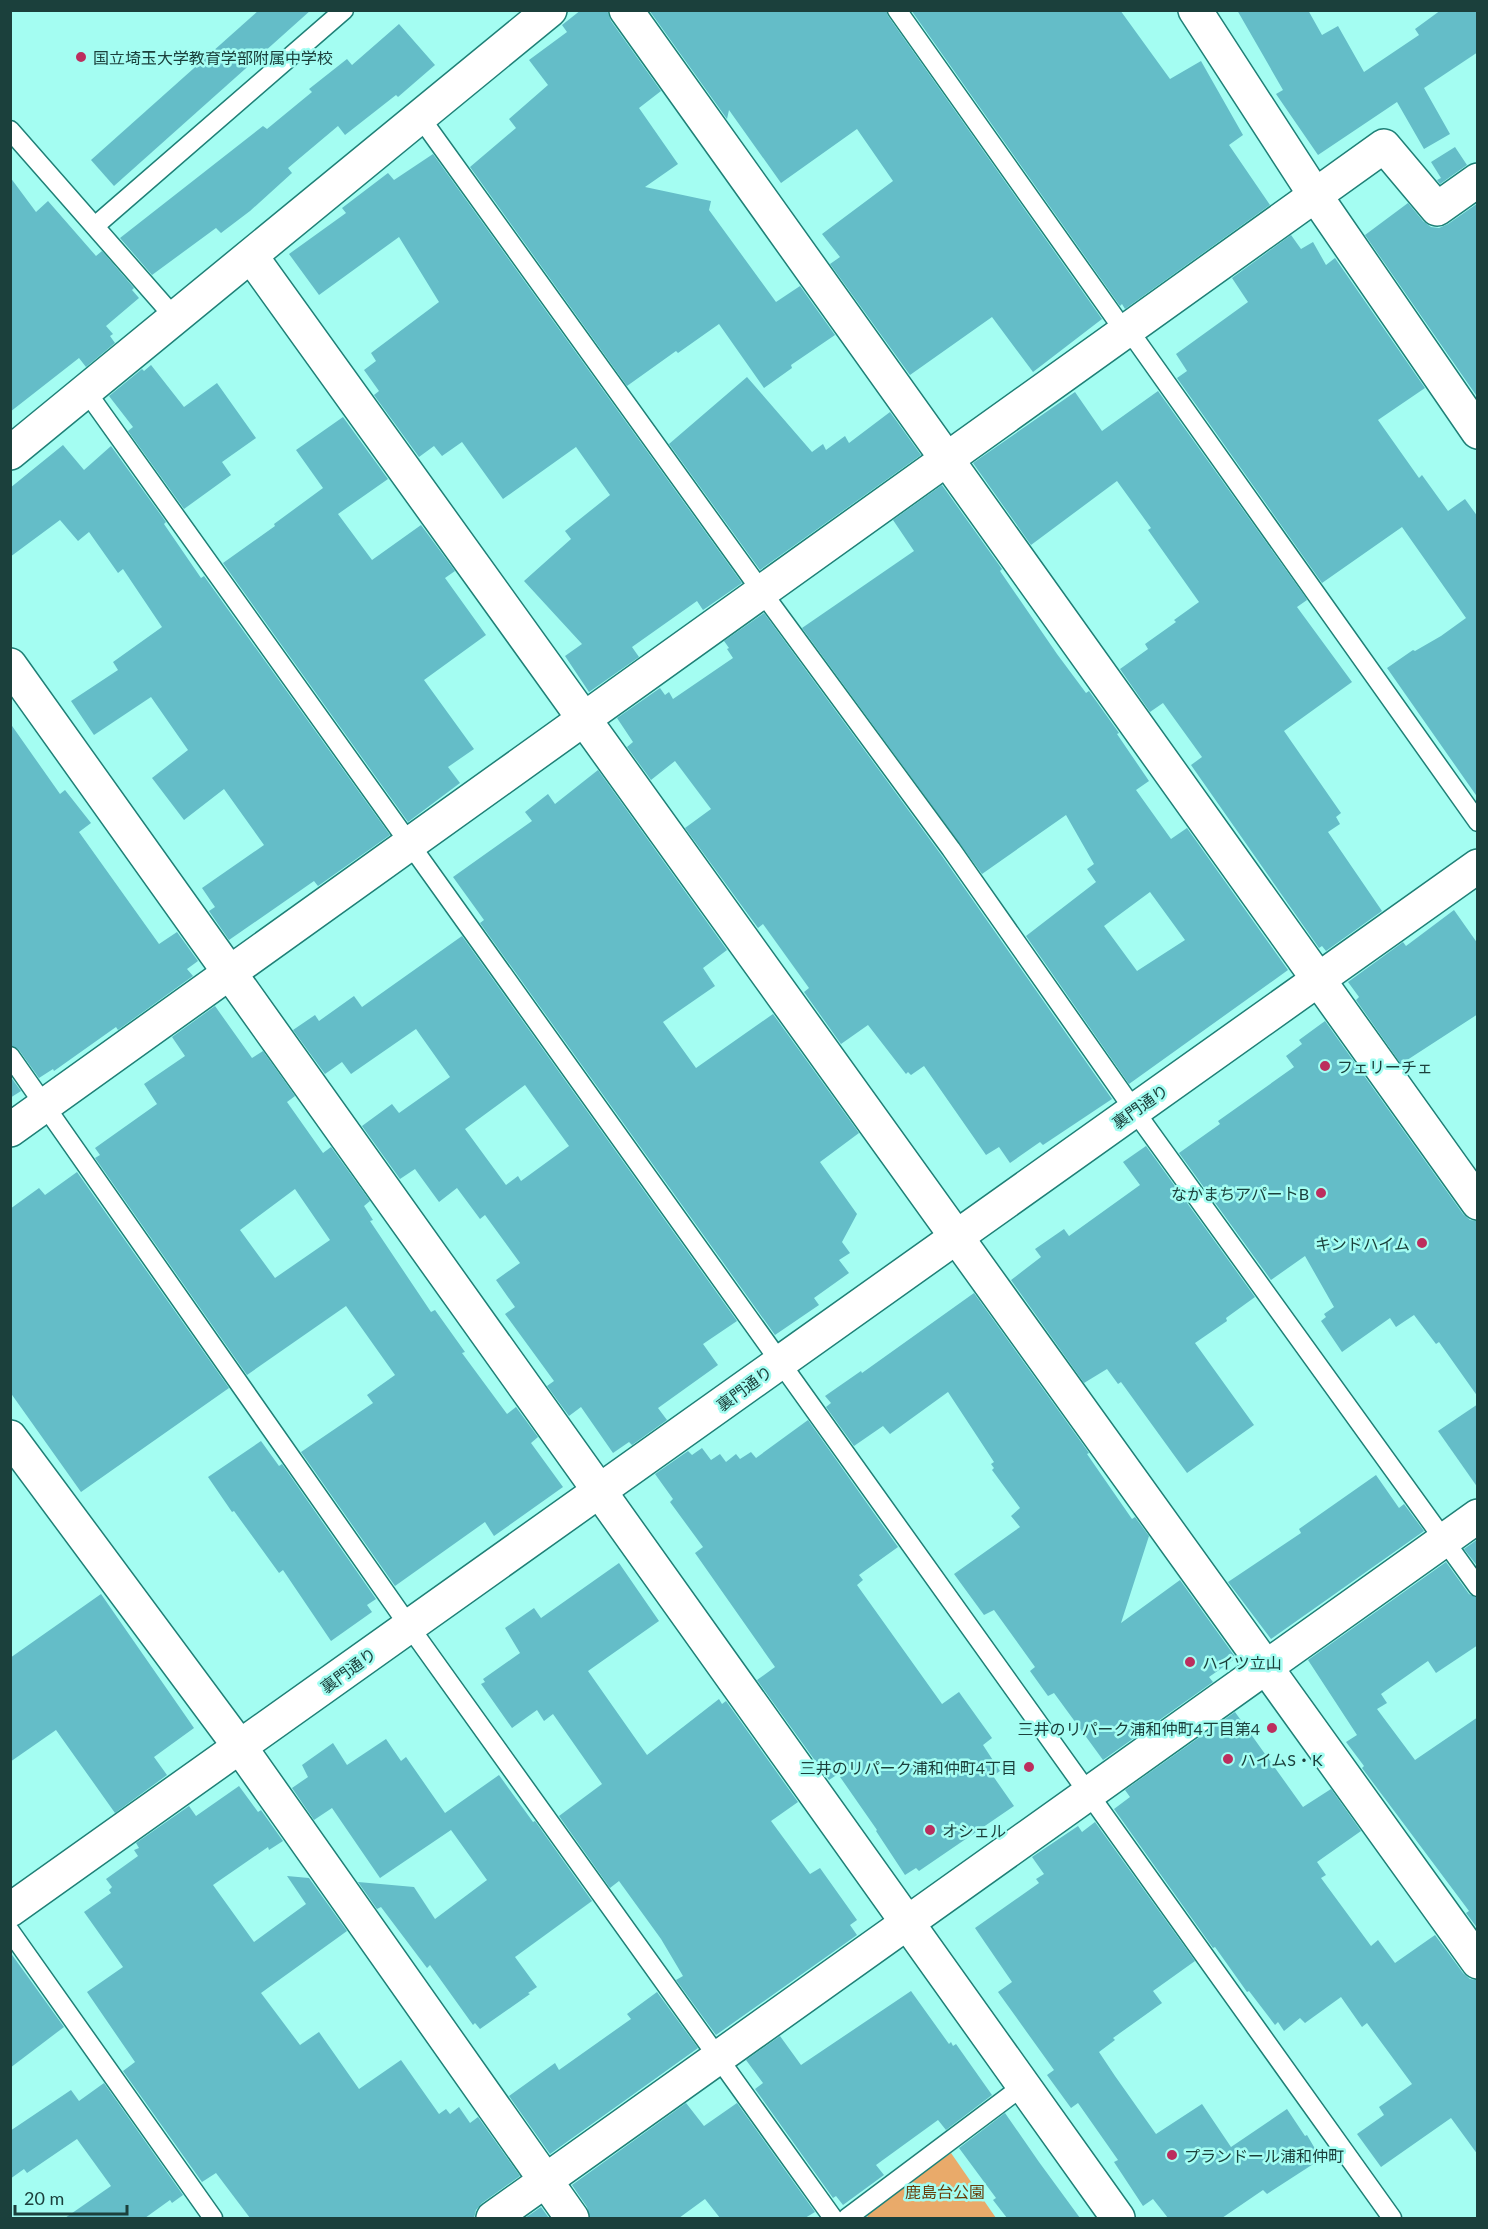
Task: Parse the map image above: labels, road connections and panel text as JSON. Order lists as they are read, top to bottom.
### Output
{
  "streets": {
    "street": ["裏門通り"]
  },
  "parks": ["鹿島台公園"],
  "places": [
    "国立埼玉大学教育学部附属中学校",
    "フェリーチェ",
    "なかまちアパートB",
    "キンドハイム",
    "ハイツ立山",
    "三井のリパーク浦和仲町4丁目第4",
    "ハイムS・K",
    "三井のリパーク浦和仲町4丁目",
    "オシェル",
    "プランドール浦和仲町"
  ],
  "scale_bar": "20 m"
}
